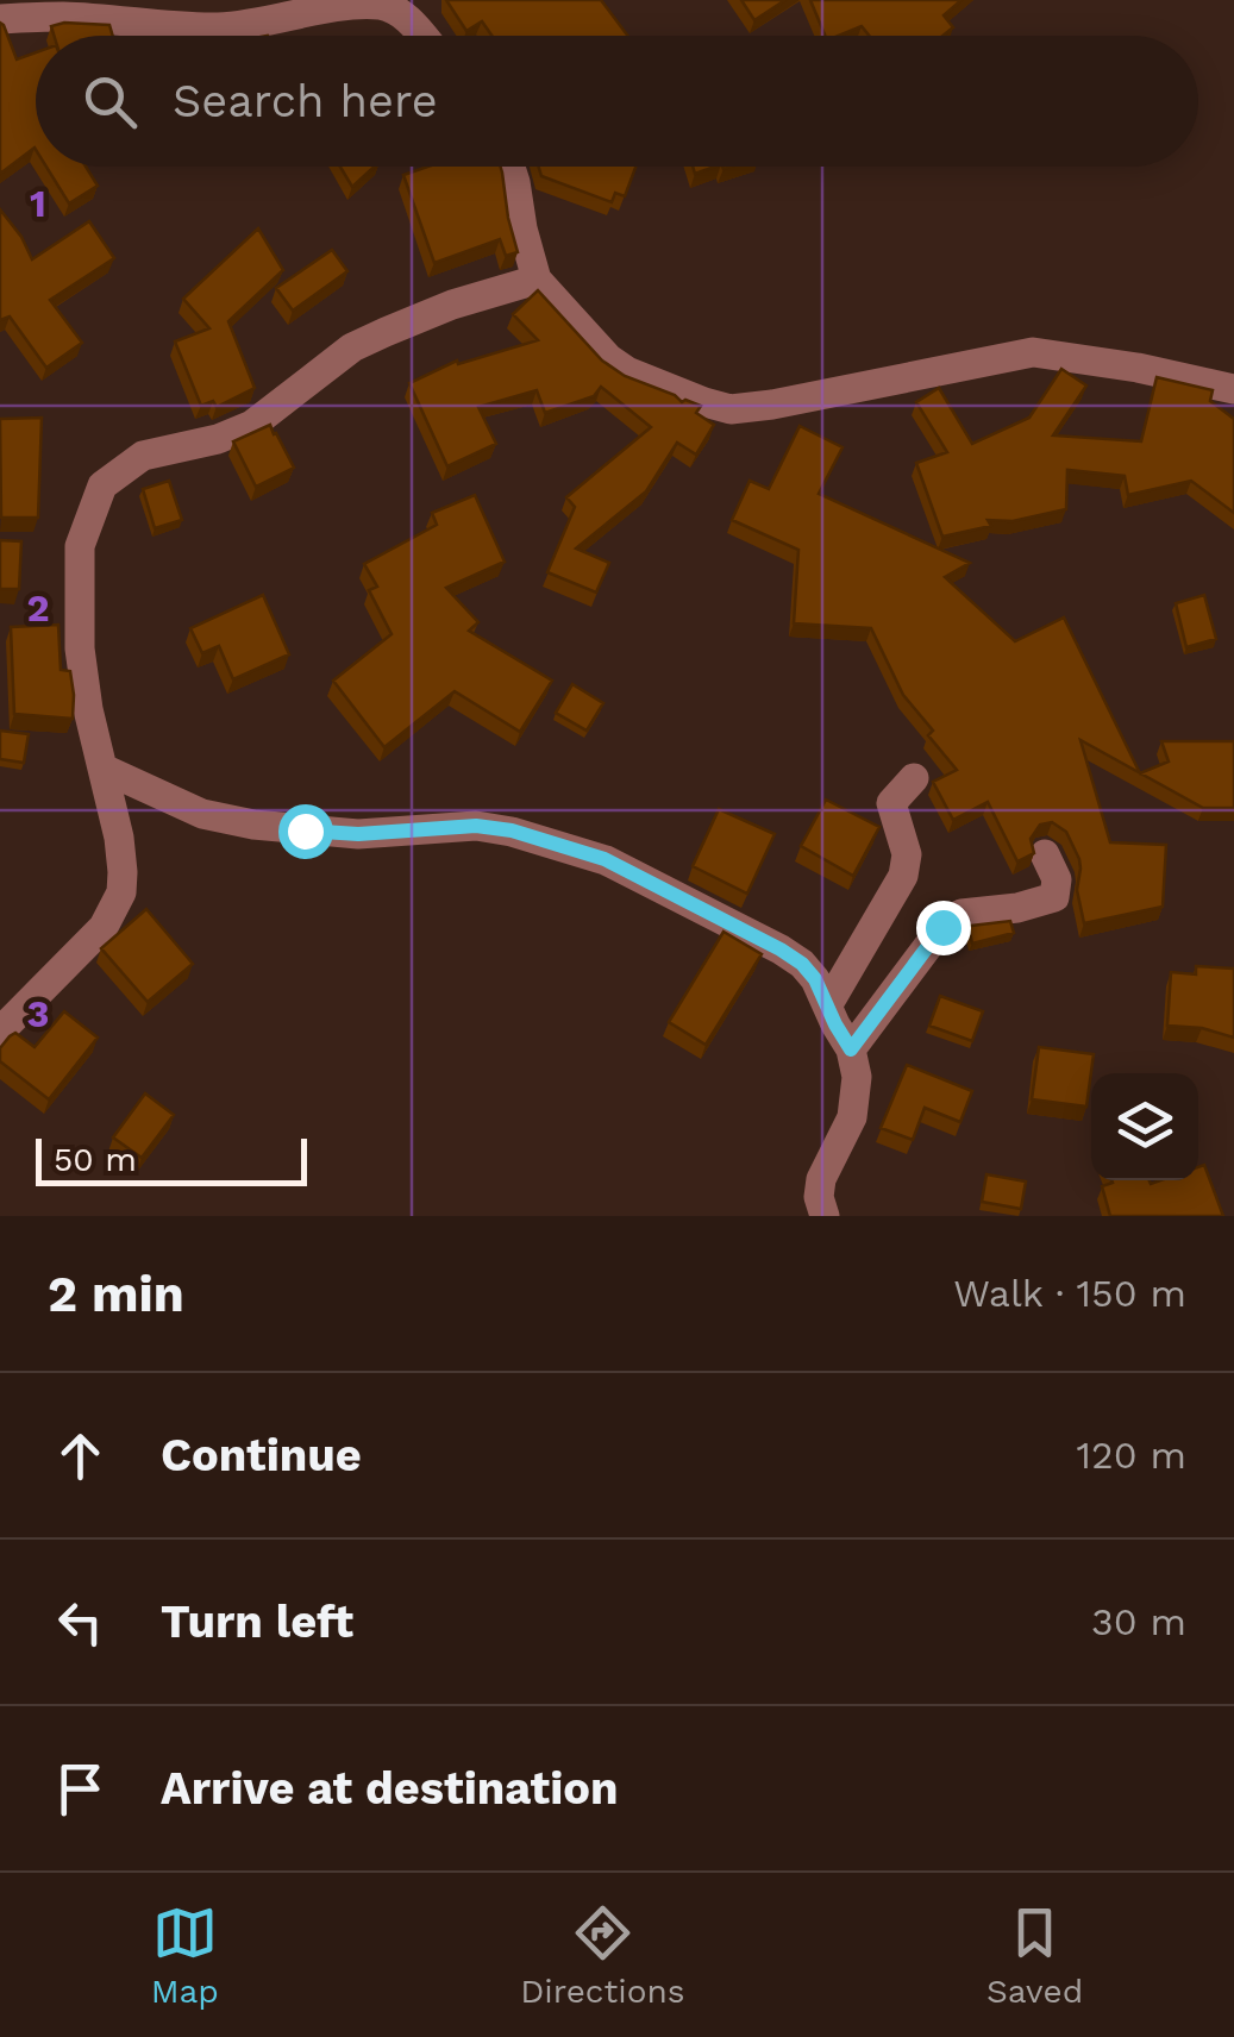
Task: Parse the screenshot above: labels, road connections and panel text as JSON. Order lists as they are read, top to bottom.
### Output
{
  "scale_bar": "50 m",
  "page": {
    "search": "Search here",
    "scale": "50 m",
    "heading": ["2 min", "Walk · 150 m"],
    "list": [
      ["Continue", "120 m"],
      ["Turn left", "30 m"],
      "Arrive at destination"
    ],
    "nav": ["Map", "Directions", "Saved"]
  },
  "grid": {
    "rows": ["1", "2", "3"]
  }
}
